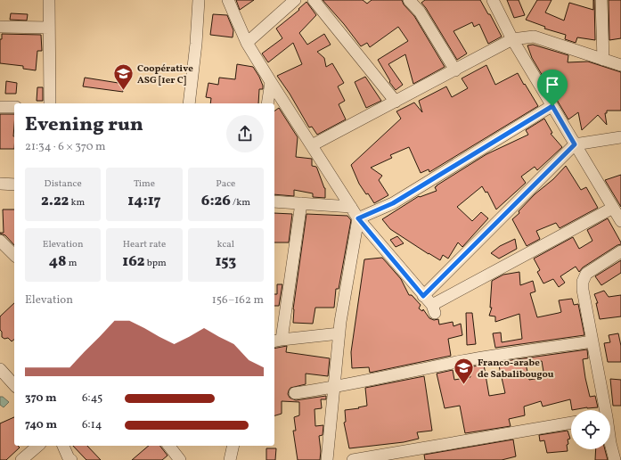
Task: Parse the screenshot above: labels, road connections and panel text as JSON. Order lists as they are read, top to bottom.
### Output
{
  "places": {
    "school or university": ["Coopérative ASG [1er C]", "Franco-arabe de Sabalibougou"]
  },
  "page": {
    "heading": ["Evening run", "21:34 · 6 × 370 m"],
    "stats": [
      ["Distance", "2.22 km"],
      ["Time", "14:17"],
      ["Pace", "6:26 /km"],
      ["Elevation", "48 m"],
      ["Heart rate", "162 bpm"],
      ["kcal", "153"]
    ],
    "chart": ["Elevation", "156–162 m"],
    "list": [
      {
        "name": "370 m",
        "note": "6:45"
      },
      {
        "name": "740 m",
        "note": "6:14"
      }
    ]
  }
}
